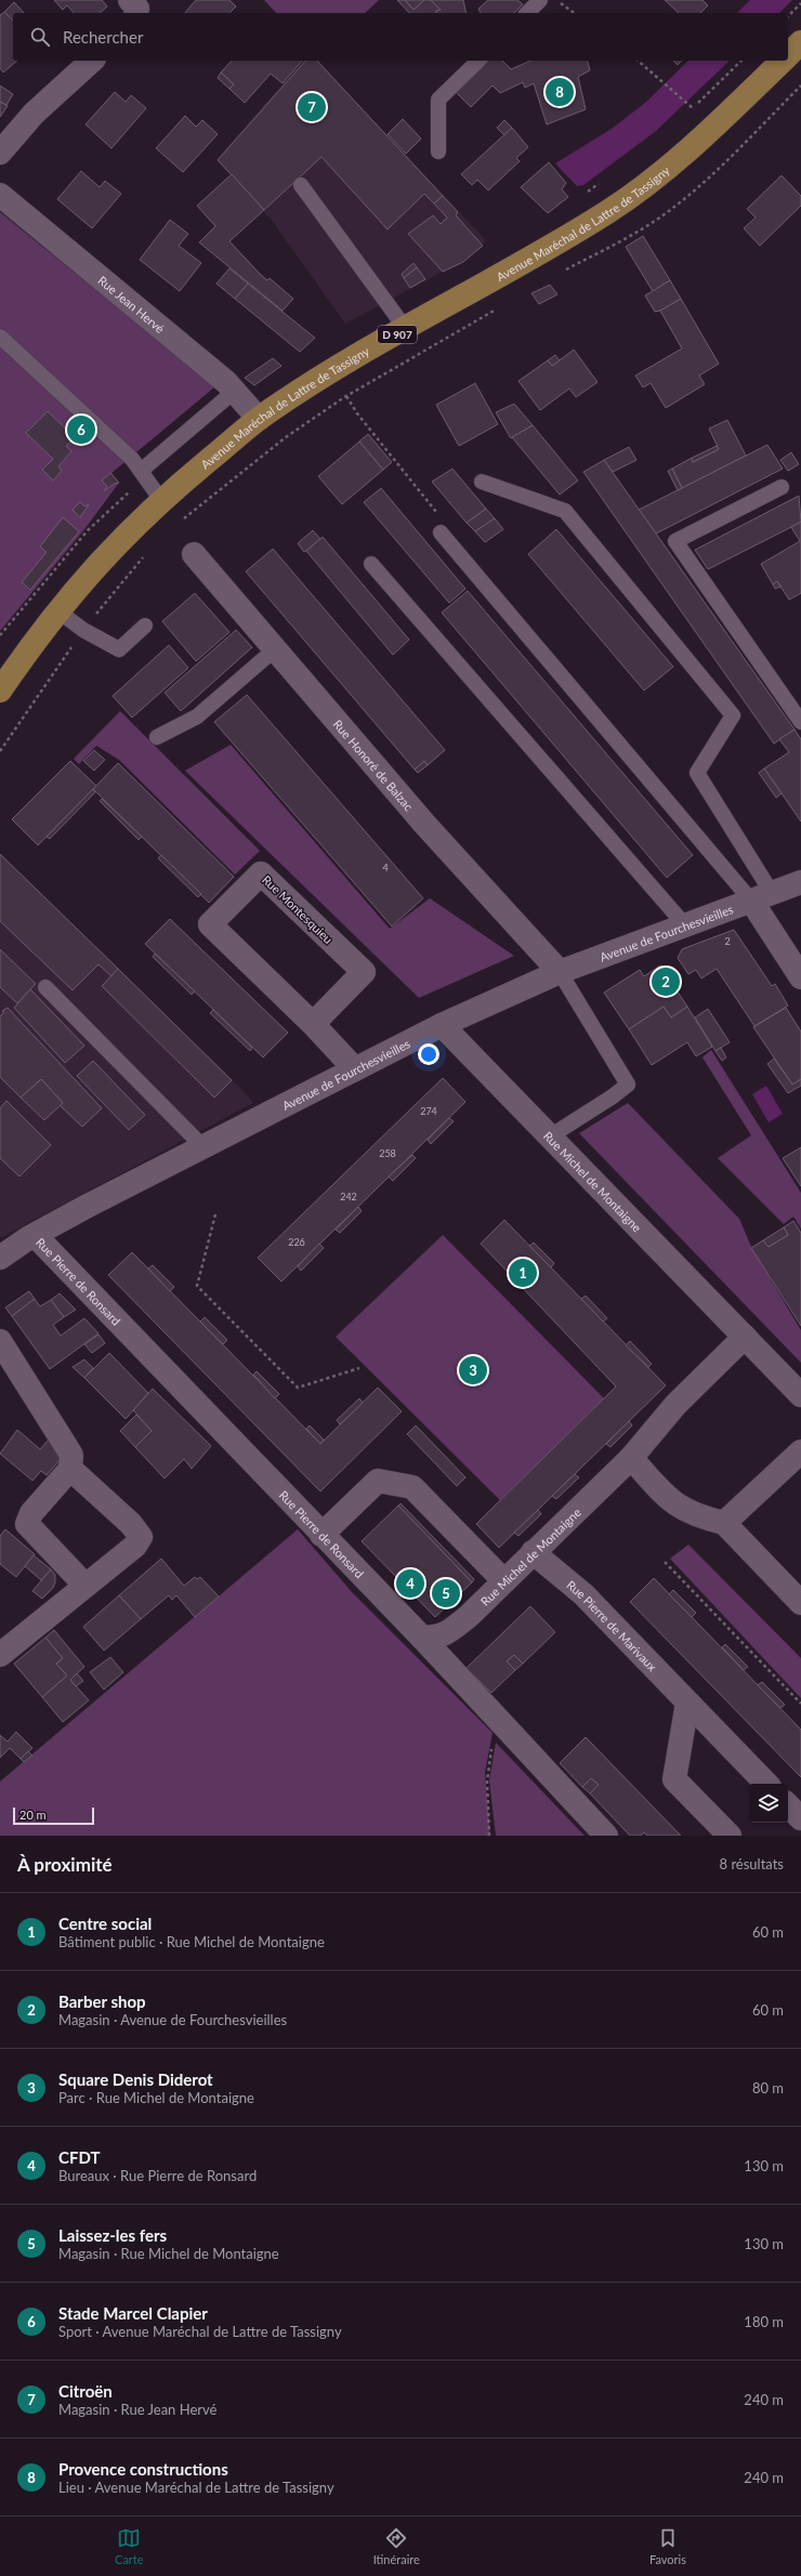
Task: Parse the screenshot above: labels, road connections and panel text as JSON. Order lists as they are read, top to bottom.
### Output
{
  "streets": {
    "main road": ["Avenue Maréchal de Lattre de Tassigny", "D 907"],
    "street": [
      "Rue Jean Hervé",
      "Rue Honoré de Balzac",
      "Rue Montesquieu",
      "Avenue de Fourchesvieilles",
      "Rue Michel de Montaigne",
      "Rue Pierre de Ronsard",
      "Rue Pierre de Marivaux"
    ]
  },
  "crossings": [
    ["Avenue Maréchal de Lattre de Tassigny", "Rue Jean Hervé"],
    ["Rue Honoré de Balzac", "Avenue de Fourchesvieilles"],
    ["Rue Montesquieu", "Avenue de Fourchesvieilles"],
    ["Avenue de Fourchesvieilles", "Rue Michel de Montaigne"],
    ["Avenue de Fourchesvieilles", "Rue Pierre de Ronsard"],
    ["Rue Michel de Montaigne", "Rue Pierre de Ronsard"],
    ["Rue Michel de Montaigne", "Rue Pierre de Marivaux"]
  ],
  "house_numbers": [
    "4",
    "2",
    "274",
    "258",
    "242",
    "226"
  ],
  "scale_bar": "20 m",
  "page": {
    "search": "Rechercher",
    "pins": [
      "8",
      "7",
      "6",
      "2",
      "1",
      "3",
      "4",
      "5"
    ],
    "scale": "20 m",
    "heading": ["À proximité", "8 résultats"],
    "list": [
      {
        "mark": "1",
        "name": "Centre social",
        "note": "Bâtiment public · Rue Michel de Montaigne",
        "value": "60 m"
      },
      {
        "mark": "2",
        "name": "Barber shop",
        "note": "Magasin · Avenue de Fourchesvieilles",
        "value": "60 m"
      },
      {
        "mark": "3",
        "name": "Square Denis Diderot",
        "note": "Parc · Rue Michel de Montaigne",
        "value": "80 m"
      },
      {
        "mark": "4",
        "name": "CFDT",
        "note": "Bureaux · Rue Pierre de Ronsard",
        "value": "130 m"
      },
      {
        "mark": "5",
        "name": "Laissez-les fers",
        "note": "Magasin · Rue Michel de Montaigne",
        "value": "130 m"
      },
      {
        "mark": "6",
        "name": "Stade Marcel Clapier",
        "note": "Sport · Avenue Maréchal de Lattre de Tassigny",
        "value": "180 m"
      },
      {
        "mark": "7",
        "name": "Citroën",
        "note": "Magasin · Rue Jean Hervé",
        "value": "240 m"
      },
      {
        "mark": "8",
        "name": "Provence constructions",
        "note": "Lieu · Avenue Maréchal de Lattre de Tassigny",
        "value": "240 m"
      }
    ],
    "nav": ["Carte", "Itinéraire", "Favoris"]
  }
}
